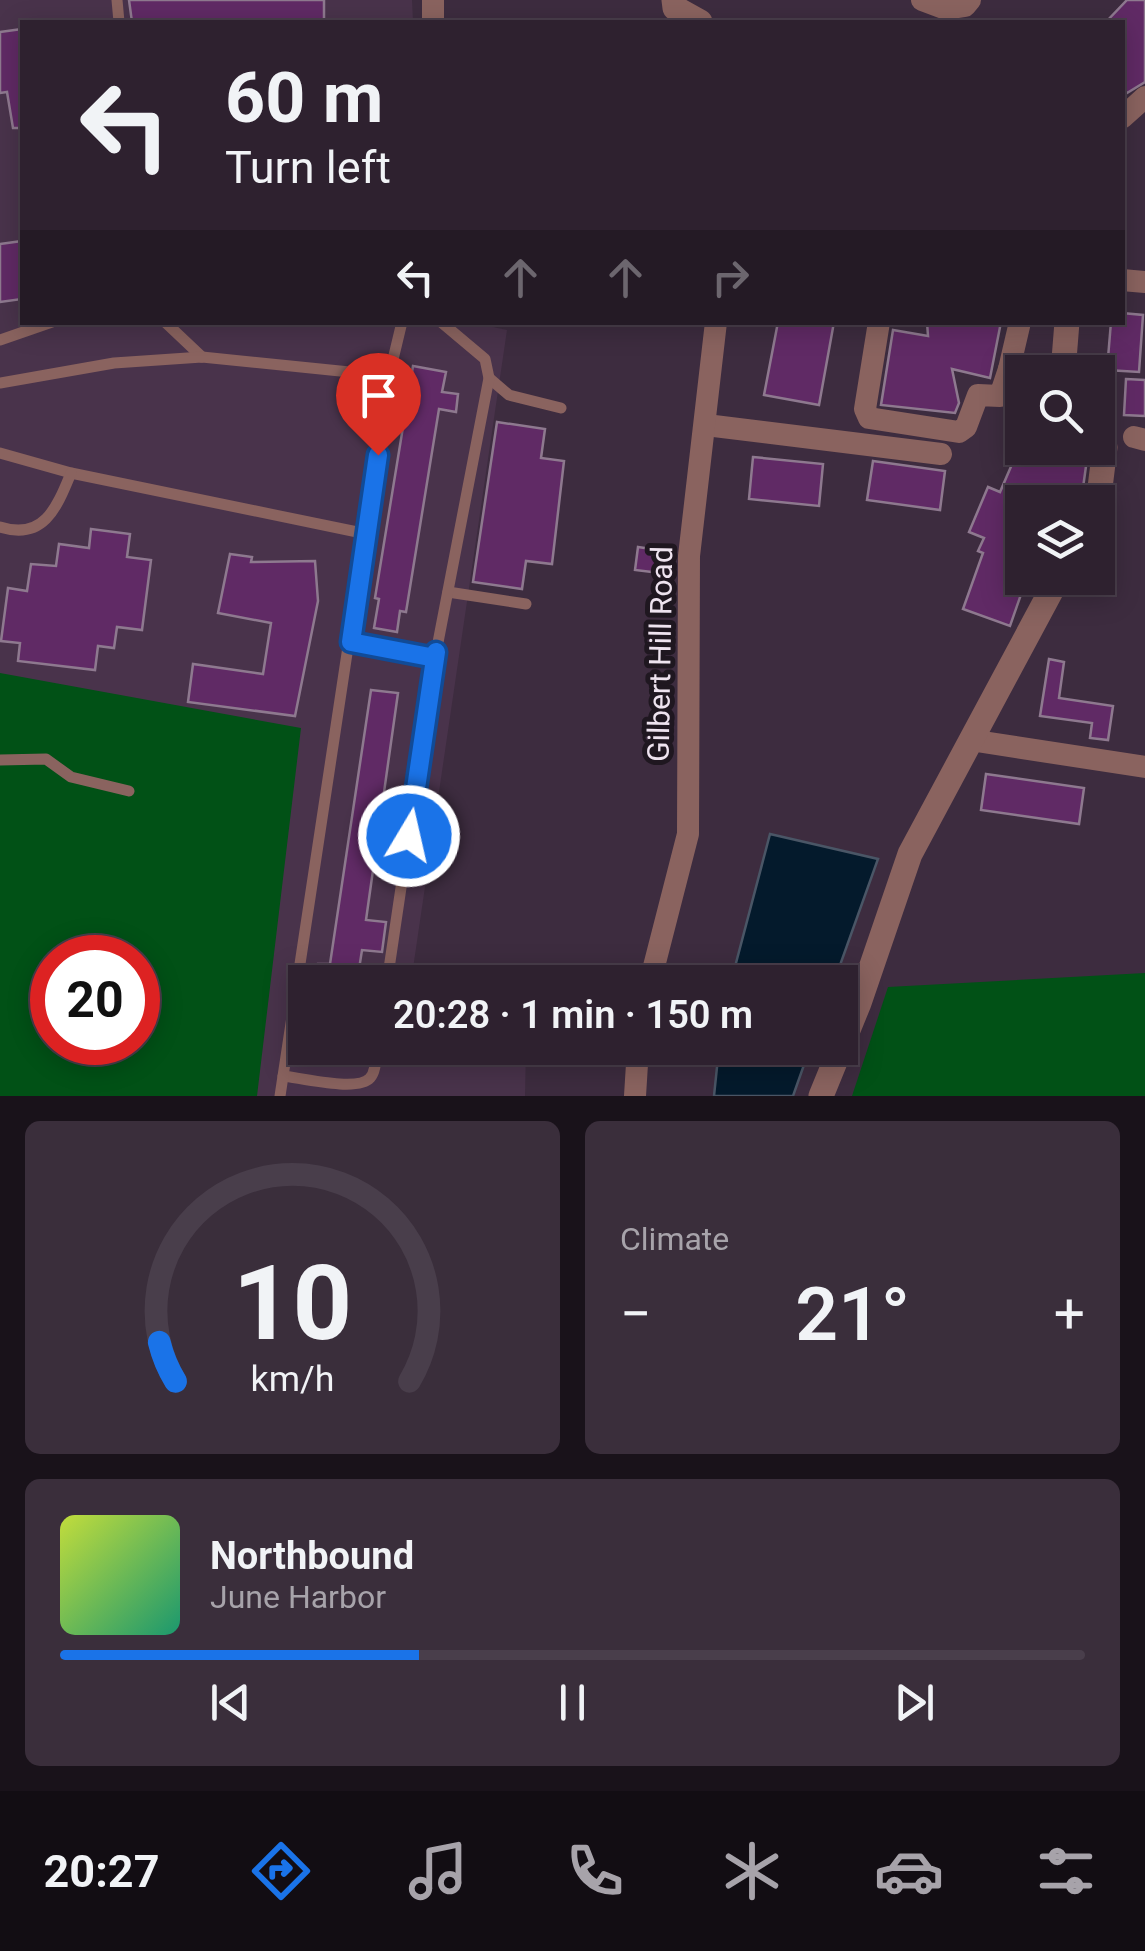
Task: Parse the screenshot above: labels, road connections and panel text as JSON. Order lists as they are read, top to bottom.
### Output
{
  "streets": {
    "street": ["Gilbert Hill Road"]
  },
  "page": {
    "turn": ["60 m", "Turn left"],
    "limit": "20",
    "trip": "20:28 · 1 min · 150 m",
    "tile": "Climate",
    "heat": ["−", "21°", "+"],
    "song": ["Northbound", "June Harbor"],
    "tabs": "20:27",
    "gauge": ["10", "km/h"]
  }
}
